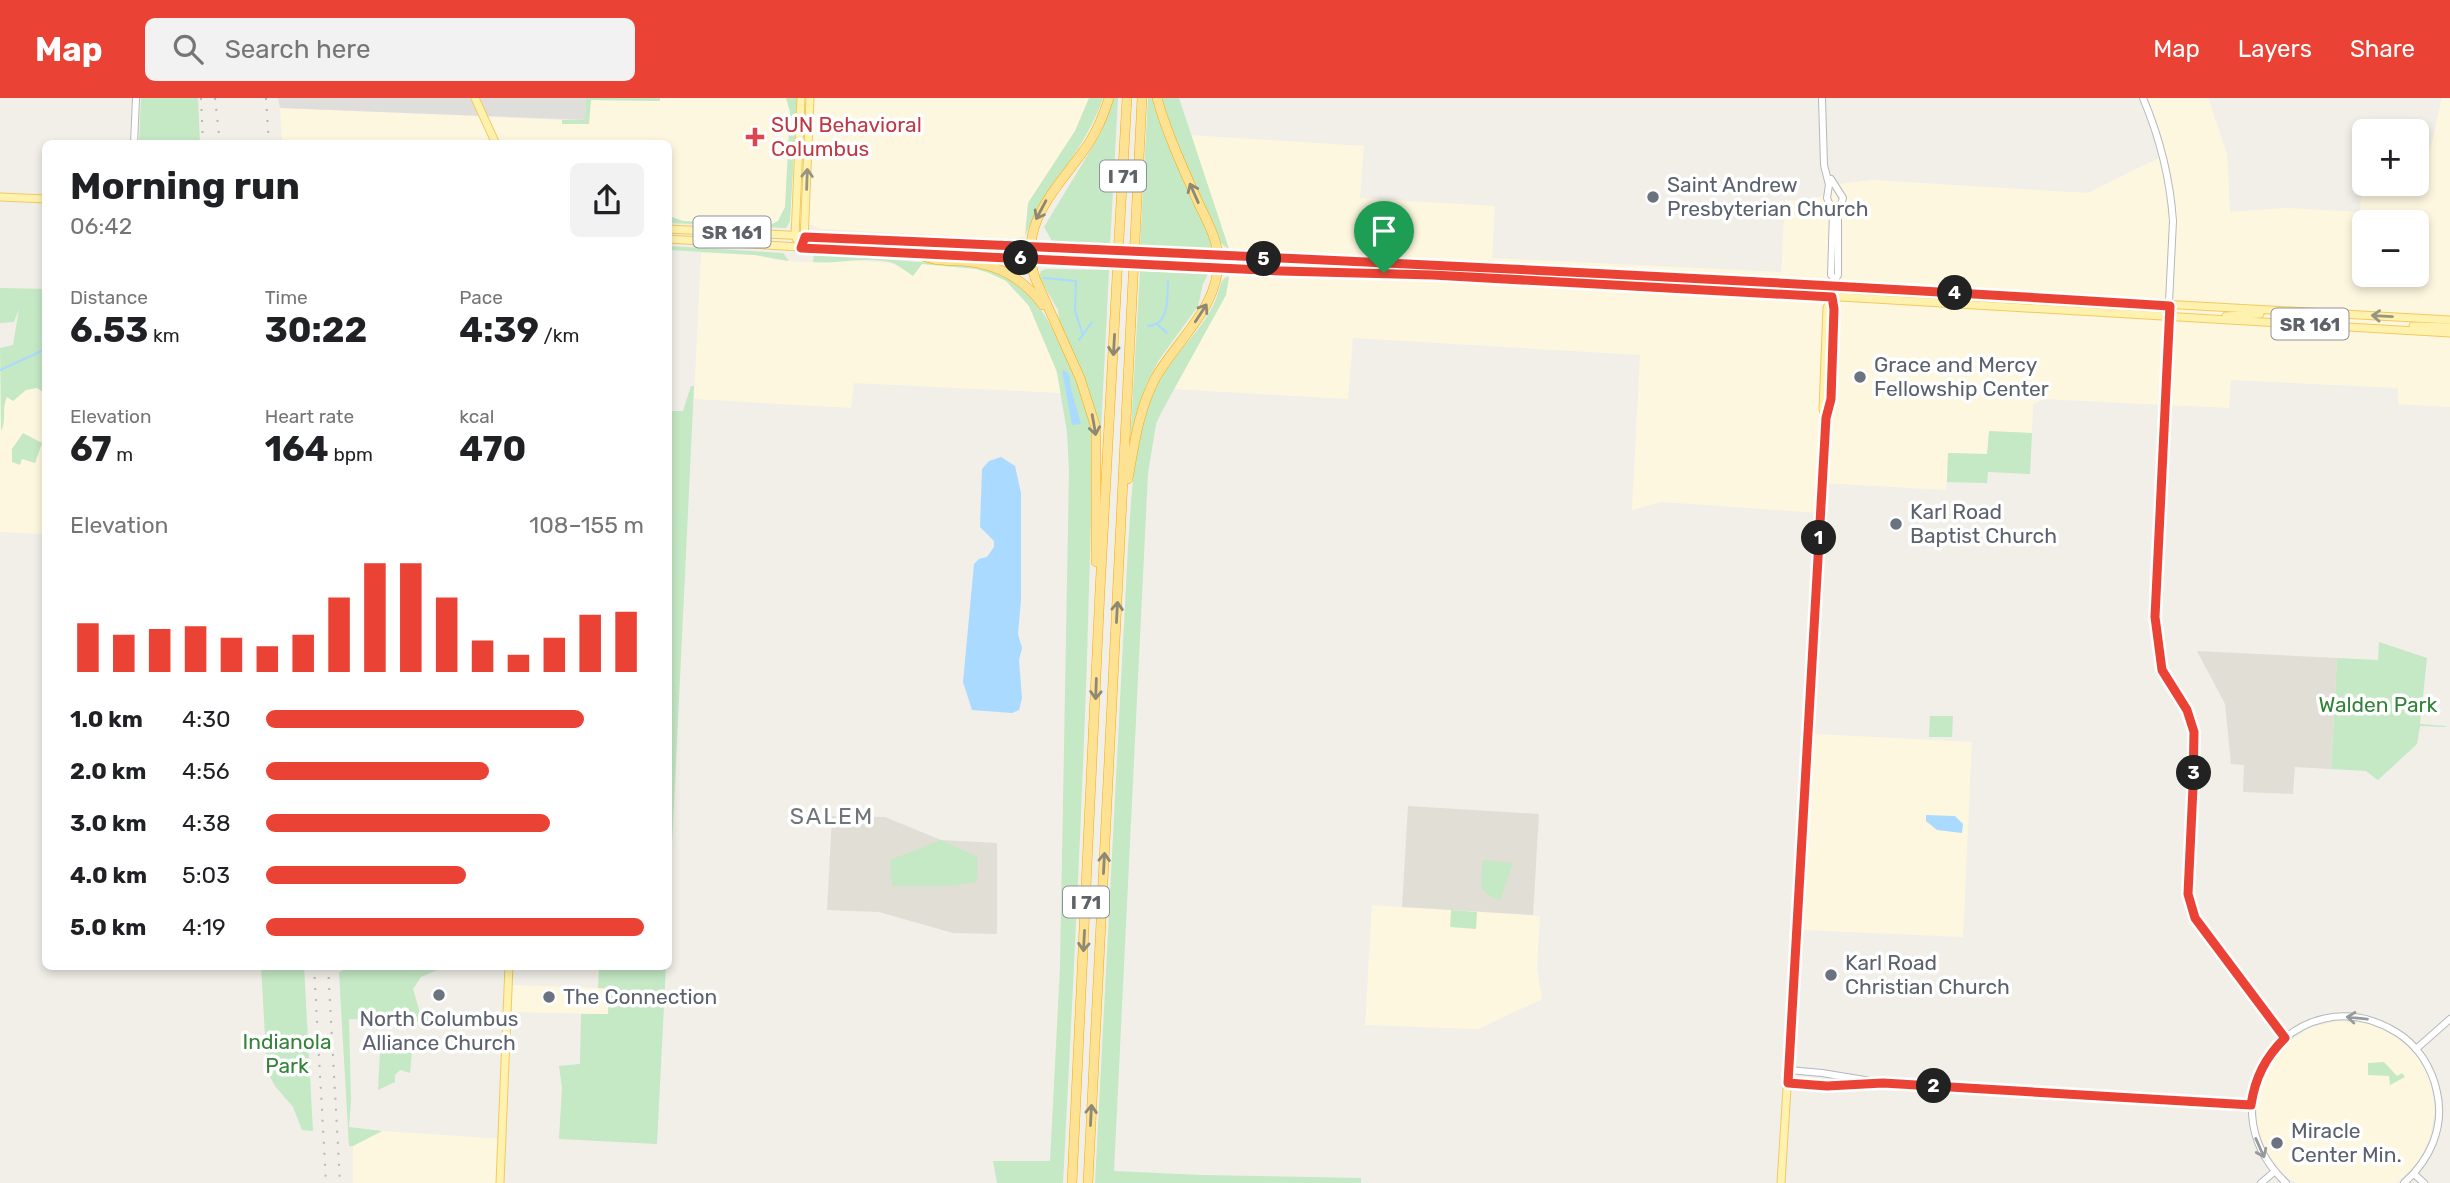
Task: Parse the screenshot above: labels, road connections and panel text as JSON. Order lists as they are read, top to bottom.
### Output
{
  "streets": {
    "highway": ["I 71"],
    "main road": ["SR 161"]
  },
  "districts": ["SALEM"],
  "parks": ["Walden Park", "Indianola Park"],
  "places": {
    "health": ["SUN Behavioral Columbus"],
    "other": [
      "Saint Andrew Presbyterian Church",
      "Grace and Mercy Fellowship Center",
      "Karl Road Baptist Church",
      "Karl Road Christian Church",
      "North Columbus Alliance Church",
      "The Connection",
      "Miracle Center Min."
    ]
  },
  "page": {
    "header": "Map",
    "search": "Search here",
    "nav": ["Map", "Layers", "Share"],
    "map_buttons": ["+", "−"],
    "heading": ["Morning run", "06:42"],
    "pins": [
      "6",
      "5",
      "4",
      "1",
      "3",
      "2"
    ],
    "stats": [
      ["Distance", "6.53 km"],
      ["Time", "30:22"],
      ["Pace", "4:39 /km"],
      ["Elevation", "67 m"],
      ["Heart rate", "164 bpm"],
      ["kcal", "470"]
    ],
    "chart": ["Elevation", "108–155 m"],
    "list": [
      {
        "name": "1.0 km",
        "note": "4:30"
      },
      {
        "name": "2.0 km",
        "note": "4:56"
      },
      {
        "name": "3.0 km",
        "note": "4:38"
      },
      {
        "name": "4.0 km",
        "note": "5:03"
      },
      {
        "name": "5.0 km",
        "note": "4:19"
      }
    ]
  }
}
